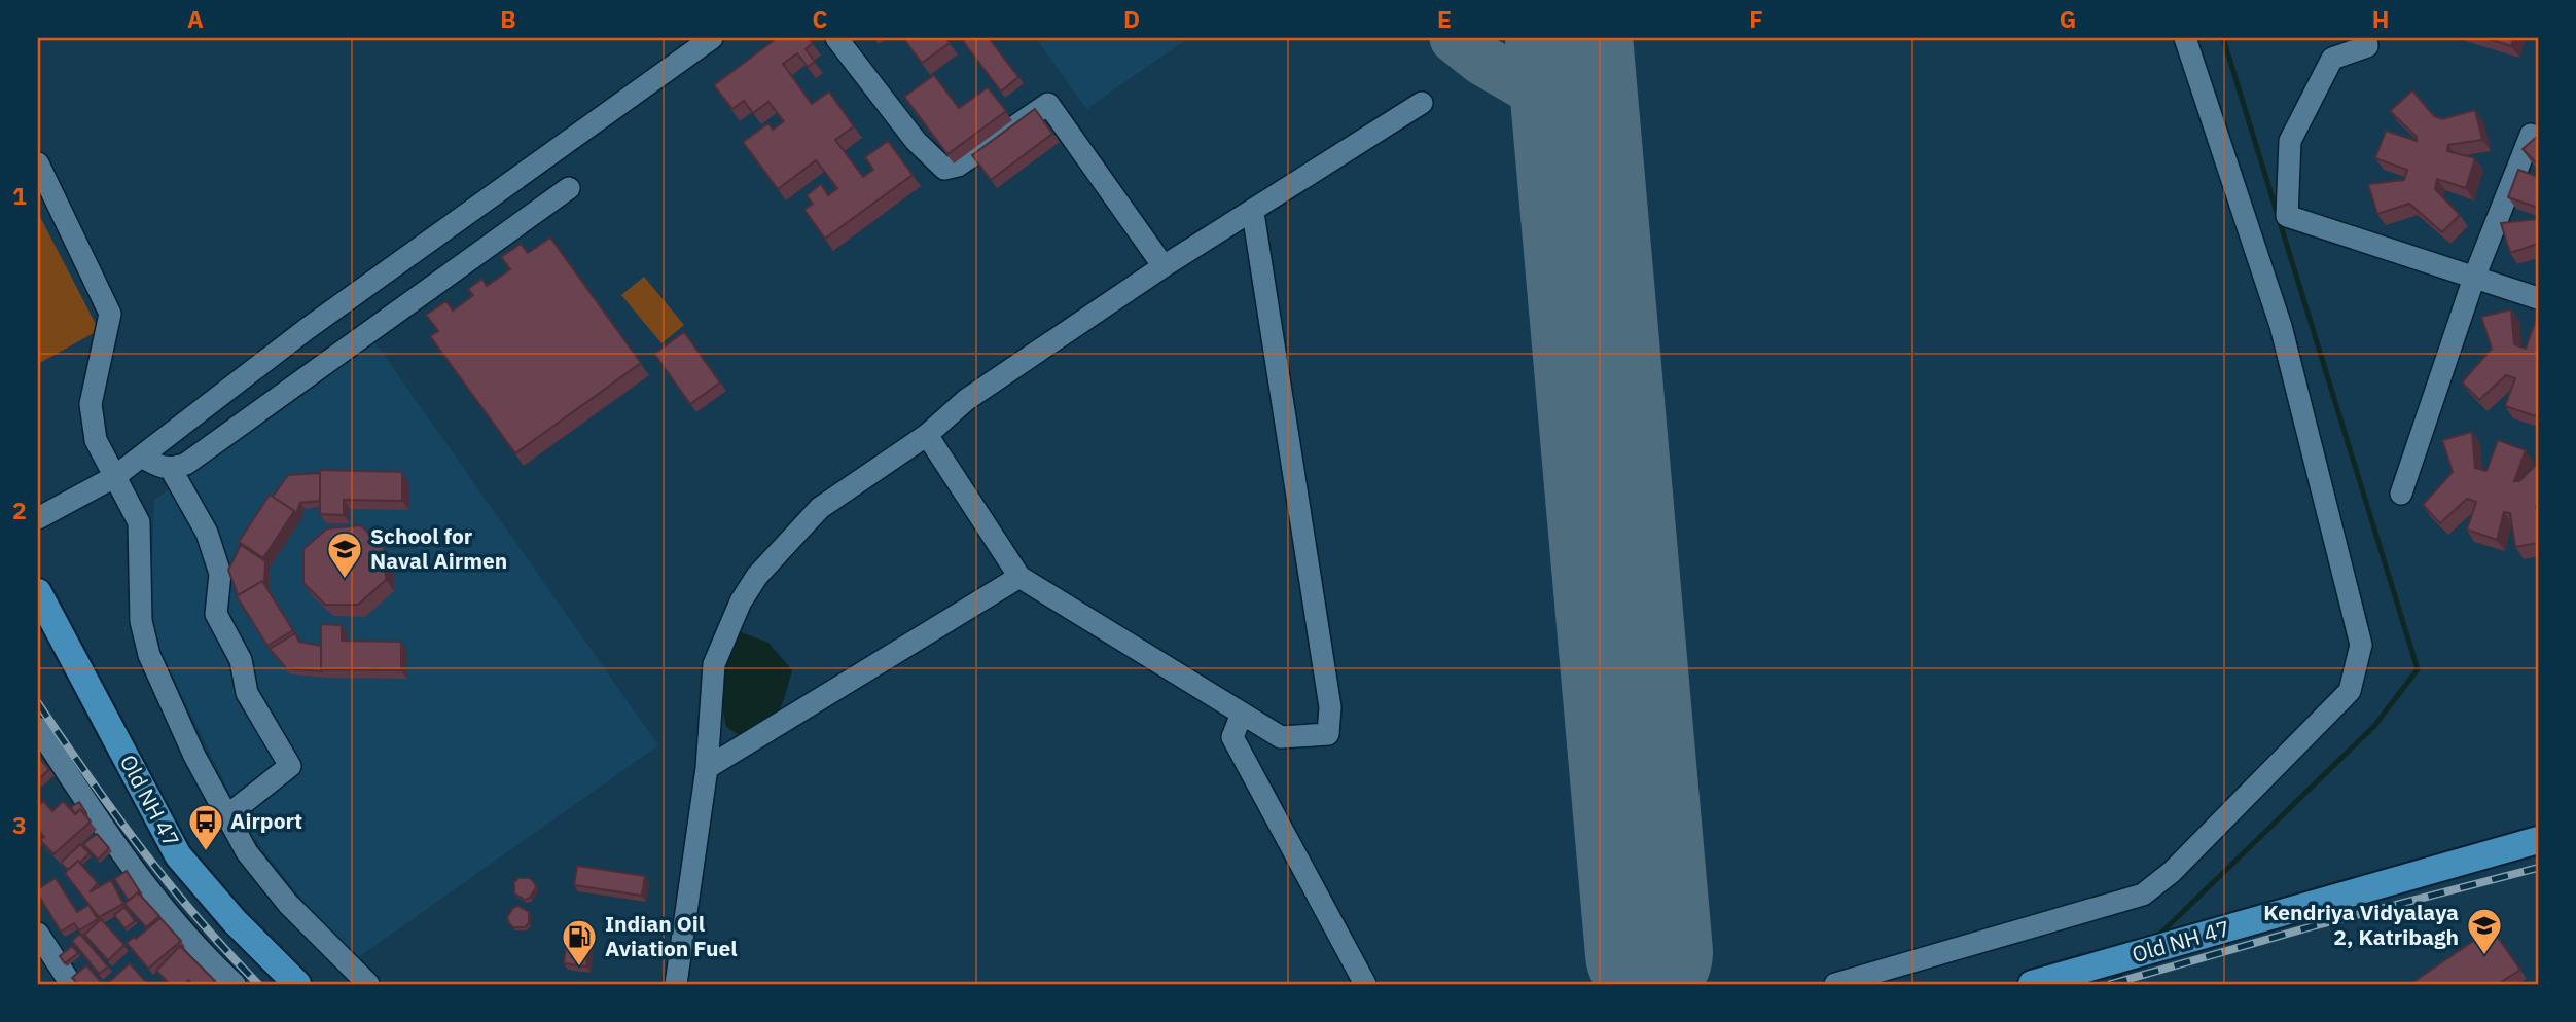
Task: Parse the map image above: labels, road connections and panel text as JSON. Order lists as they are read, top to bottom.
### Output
{
  "streets": {
    "main road": ["Old NH 47"]
  },
  "places": {
    "school or university": ["School for Naval Airmen", "Kendriya Vidyalaya 2, Katribagh"],
    "bus stop": ["Airport"],
    "fuel station": ["Indian Oil Aviation Fuel"]
  },
  "grid": {
    "columns": [
      "A",
      "B",
      "C",
      "D",
      "E",
      "F",
      "G",
      "H"
    ],
    "rows": ["1", "2", "3"]
  }
}
